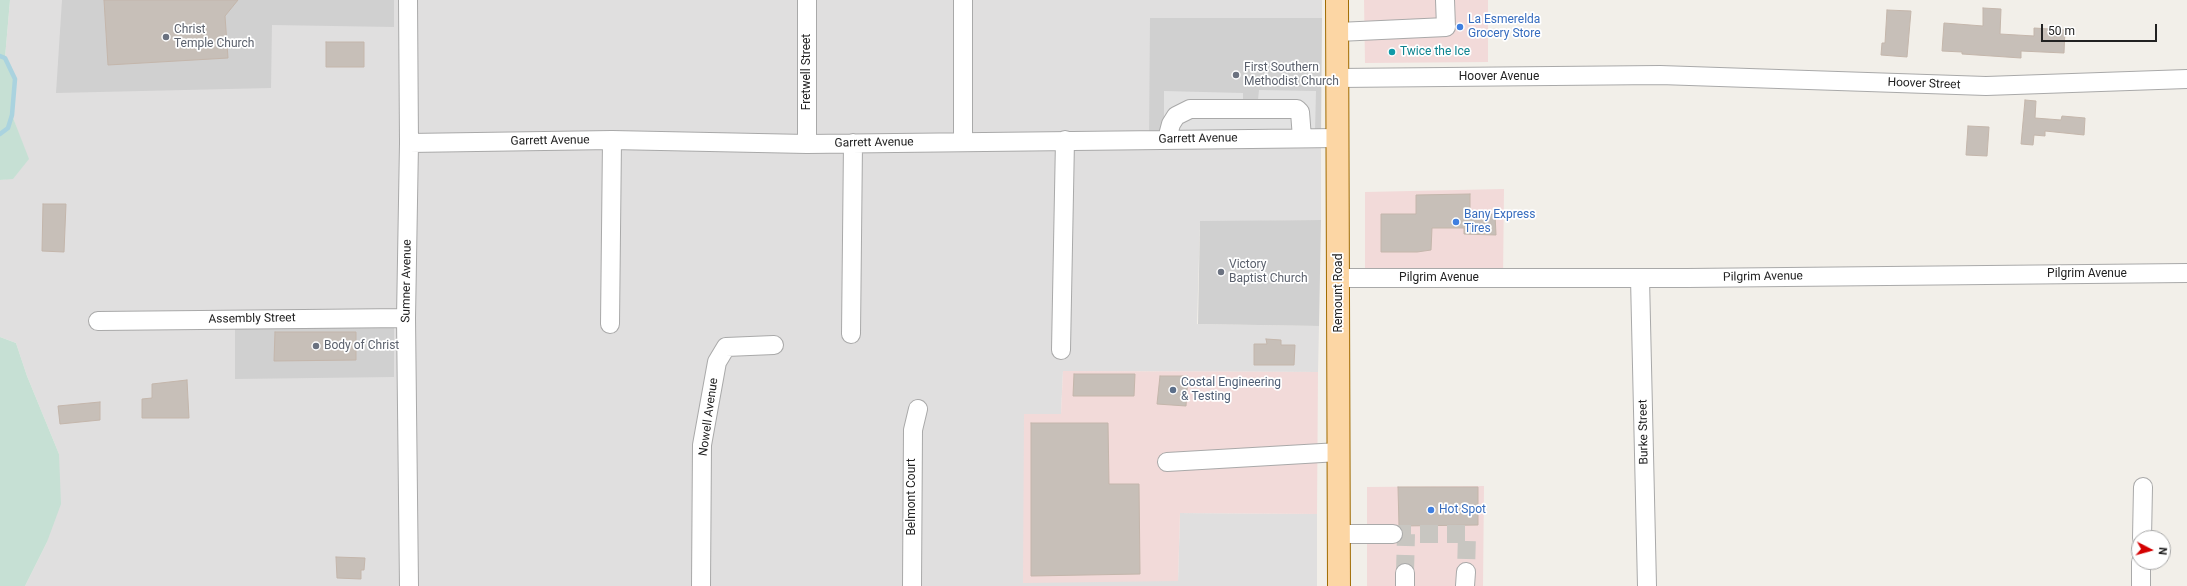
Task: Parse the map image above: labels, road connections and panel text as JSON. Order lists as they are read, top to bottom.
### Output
{
  "streets": {
    "main road": ["Remount Road"],
    "street": [
      "Fretwell Street",
      "Hoover Avenue",
      "Hoover Street",
      "Garrett Avenue",
      "Pilgrim Avenue",
      "Sumner Avenue",
      "Assembly Street",
      "Nowell Avenue",
      "Burke Street",
      "Belmont Court"
    ]
  },
  "crossings": [
    ["Fretwell Street", "Garrett Avenue"],
    ["Hoover Avenue", "Hoover Street"],
    ["Hoover Avenue", "Remount Road"],
    ["Garrett Avenue", "Sumner Avenue"],
    ["Garrett Avenue", "Remount Road"],
    ["Pilgrim Avenue", "Remount Road"],
    ["Pilgrim Avenue", "Burke Street"],
    ["Sumner Avenue", "Assembly Street"]
  ],
  "places": [
    "La Esmerelda Grocery Store",
    "Christ Temple Church",
    "Twice the Ice",
    "First Southern Methodist Church",
    "Bany Express Tires",
    "Victory Baptist Church",
    "Body of Christ",
    "Costal Engineering & Testing",
    "Hot Spot"
  ],
  "scale_bar": "50 m",
  "north": "right"
}
